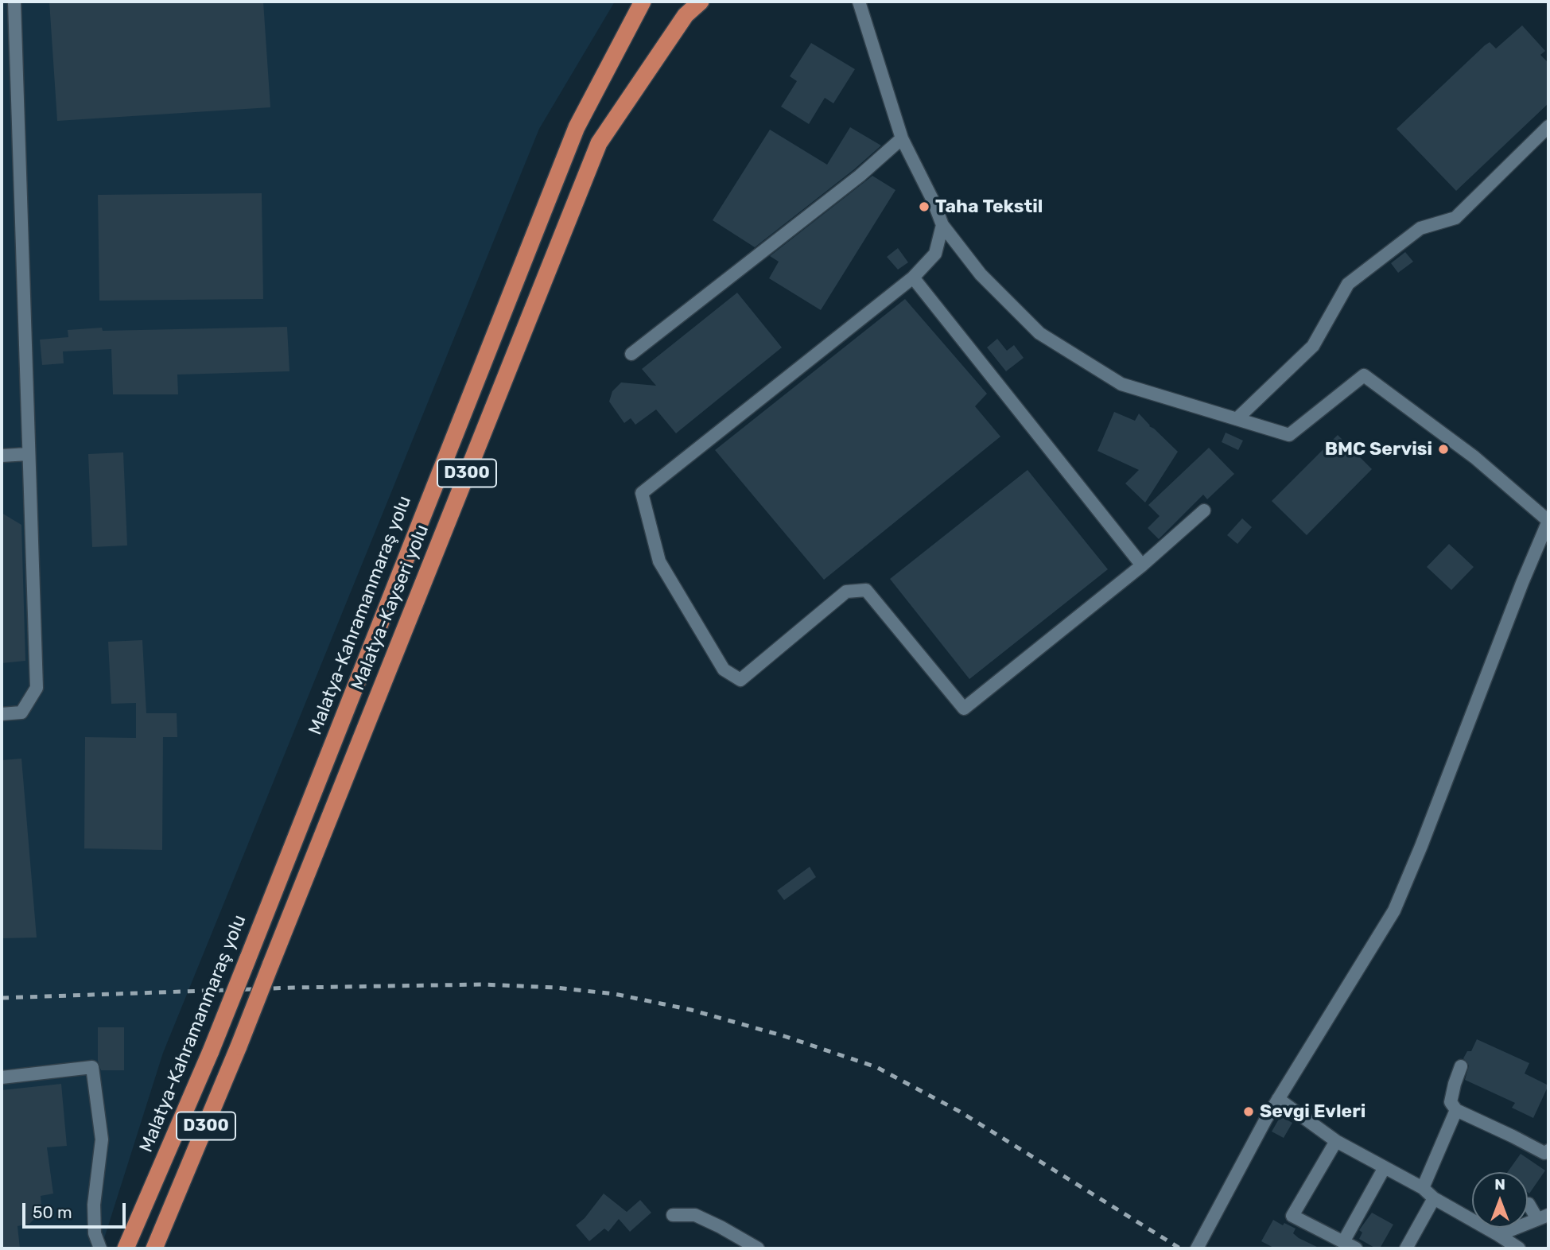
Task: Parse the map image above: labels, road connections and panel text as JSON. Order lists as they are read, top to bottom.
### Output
{
  "streets": {
    "highway": ["D300", "Malatya-Kayseri yolu", "Malatya-Kahramanmaraş yolu"]
  },
  "places": ["Taha Tekstil", "BMC Servisi", "Sevgi Evleri"],
  "scale_bar": "50 m",
  "north": "top"
}
